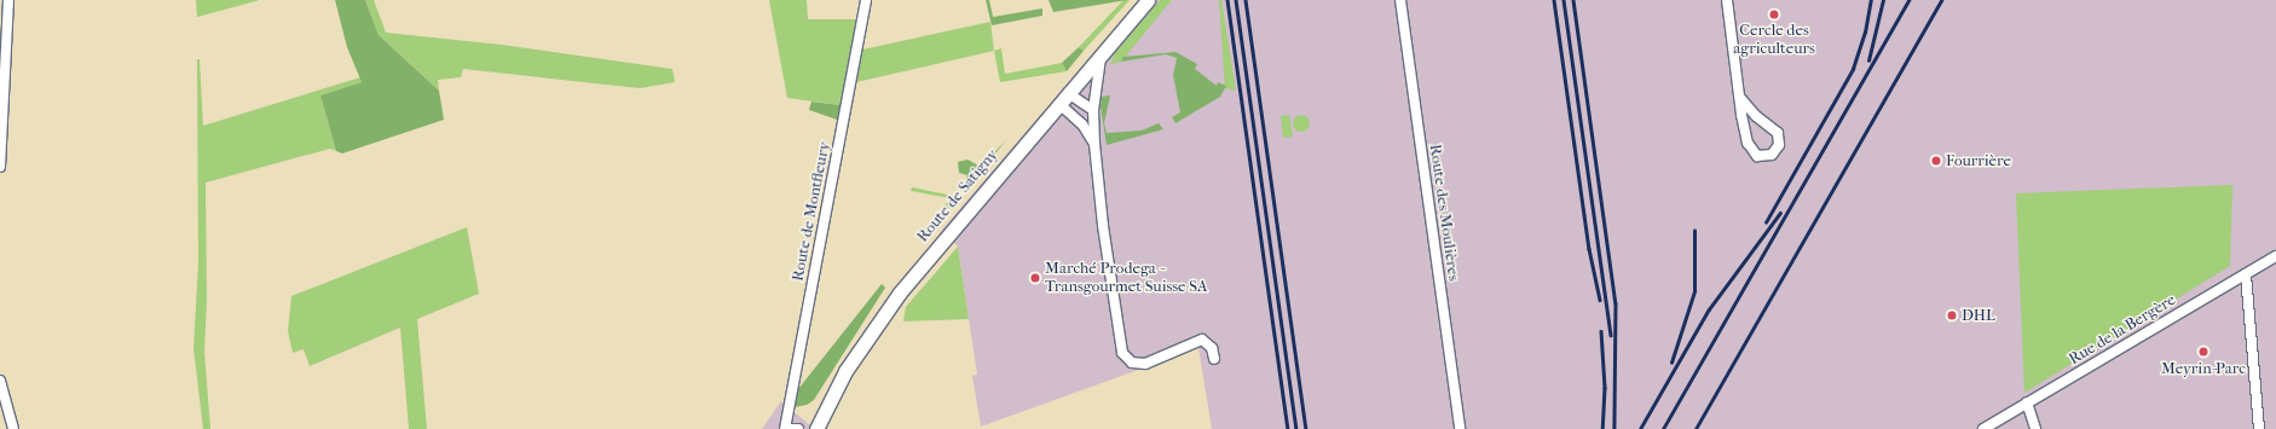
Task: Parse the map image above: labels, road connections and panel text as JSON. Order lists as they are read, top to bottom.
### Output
{
  "streets": {
    "street": [
      "Route de Satigny",
      "Route de Montfleury",
      "Route des Moulières",
      "Rue de la Bergère"
    ]
  },
  "places": [
    "Cercle des agriculteurs",
    "Fourrière",
    "Marché Prodega - Transgourmet Suisse SA",
    "DHL",
    "Meyrin-Parc"
  ]
}
